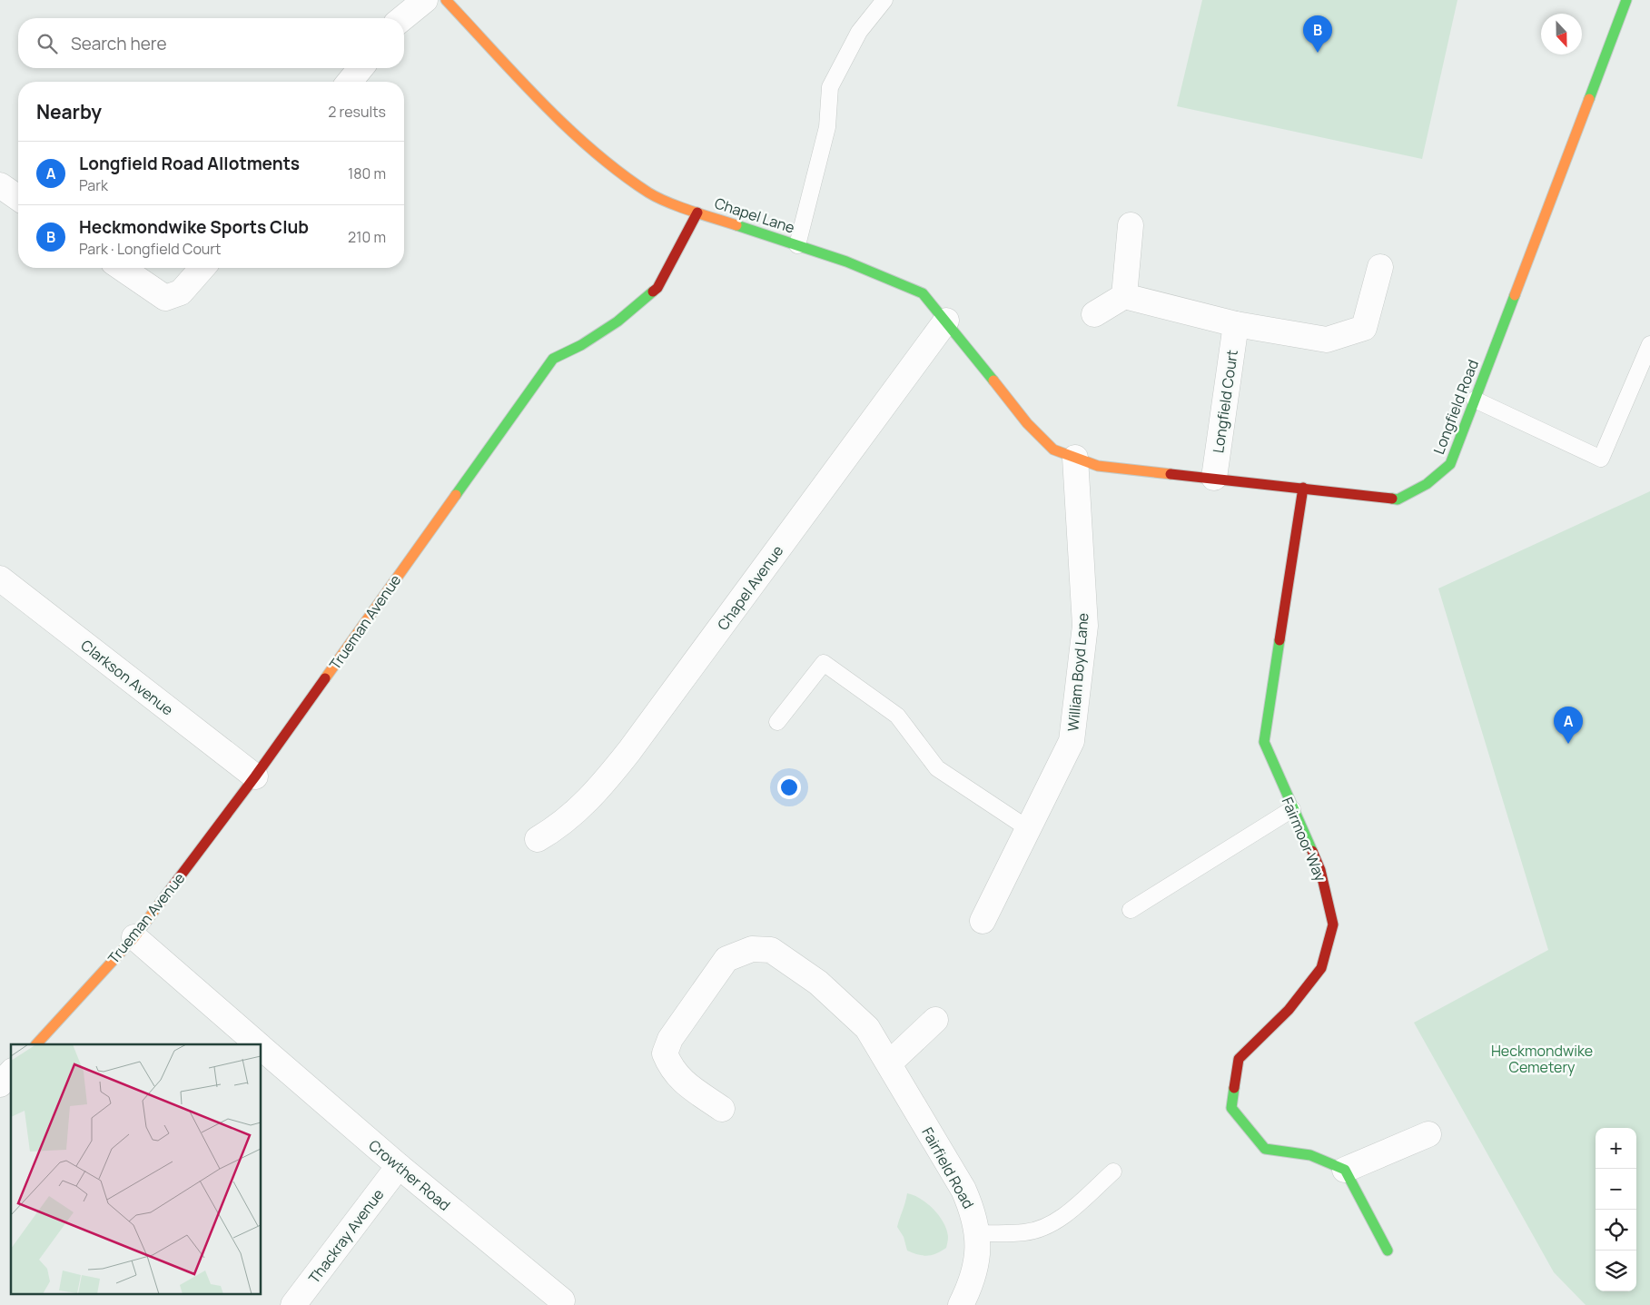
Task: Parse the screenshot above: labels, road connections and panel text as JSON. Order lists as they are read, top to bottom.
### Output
{
  "streets": {
    "street": [
      "Chapel Lane",
      "Longfield Court",
      "Longfield Road",
      "Chapel Avenue",
      "Trueman Avenue",
      "William Boyd Lane",
      "Clarkson Avenue",
      "Fairmoor Way",
      "Fairfield Road",
      "Crowther Road",
      "Thackray Avenue"
    ]
  },
  "crossings": [
    ["Chapel Lane", "Longfield Road"],
    ["Chapel Lane", "Chapel Avenue"],
    ["Chapel Lane", "Trueman Avenue"],
    ["Chapel Lane", "William Boyd Lane"],
    ["Longfield Court", "Longfield Road"],
    ["Longfield Road", "William Boyd Lane"],
    ["Longfield Road", "Fairmoor Way"],
    ["Trueman Avenue", "Clarkson Avenue"],
    ["Trueman Avenue", "Crowther Road"],
    ["Crowther Road", "Thackray Avenue"]
  ],
  "parks": ["Heckmondwike Cemetery"],
  "north": "bottom",
  "page": {
    "pins": ["B", "A"],
    "search": "Search here",
    "heading": ["Nearby", "2 results"],
    "list": [
      {
        "mark": "A",
        "name": "Longfield Road Allotments",
        "note": "Park",
        "value": "180 m"
      },
      {
        "mark": "B",
        "name": "Heckmondwike Sports Club",
        "note": "Park · Longfield Court",
        "value": "210 m"
      }
    ],
    "map_buttons": ["+", "−"]
  }
}
